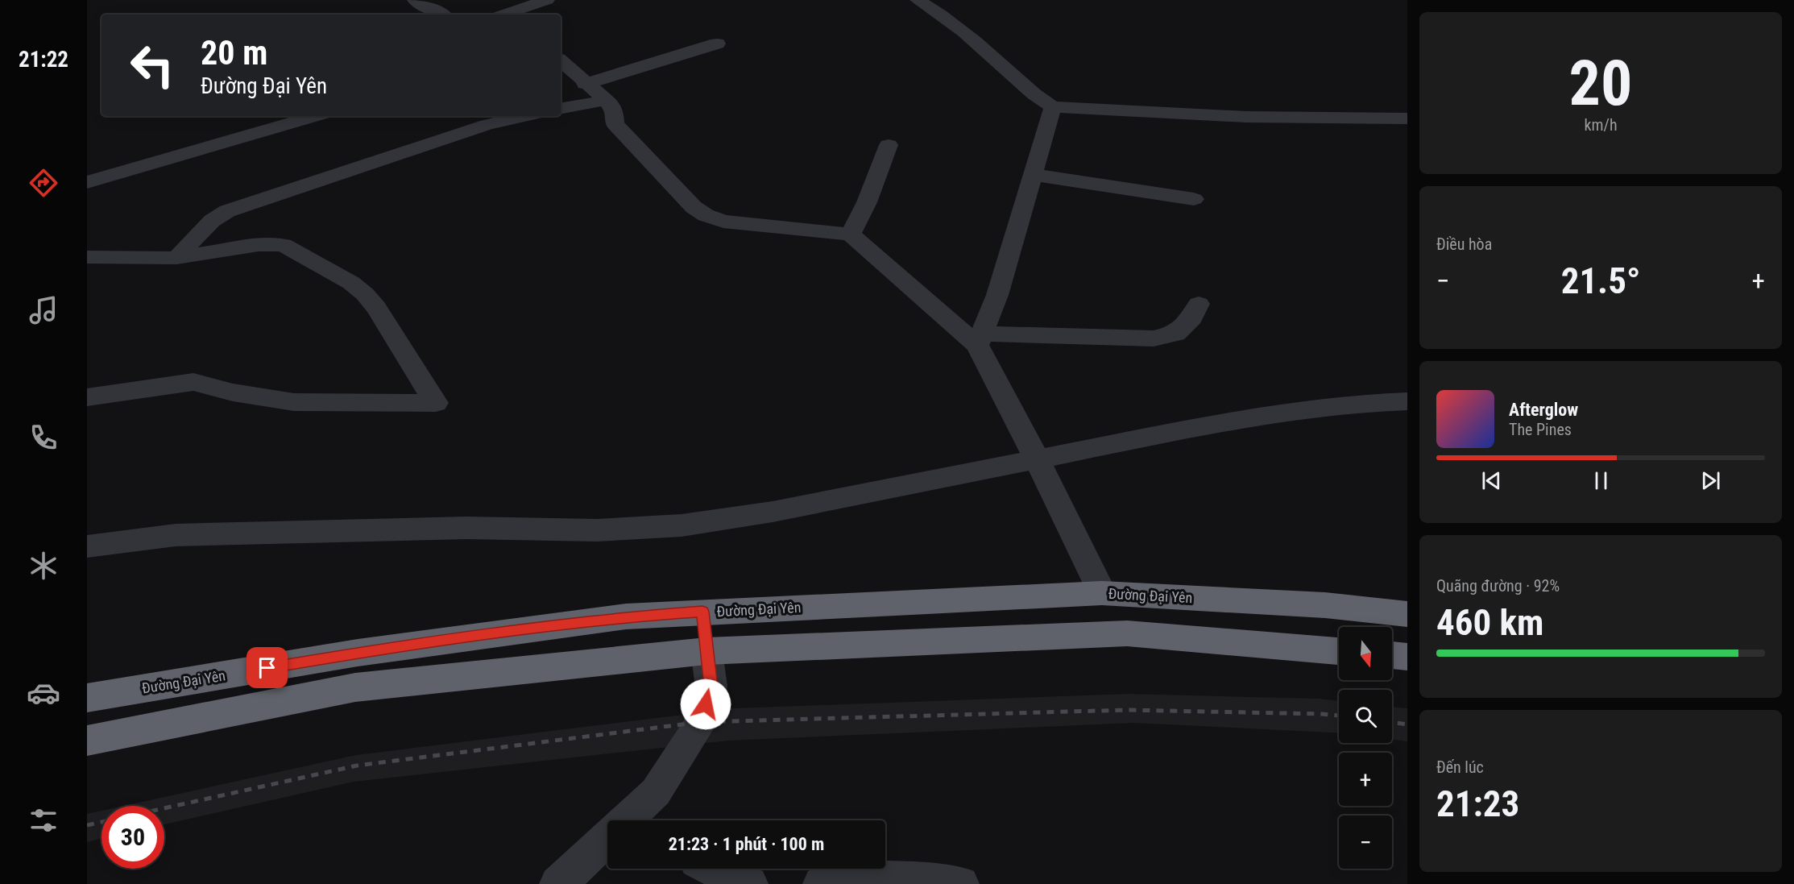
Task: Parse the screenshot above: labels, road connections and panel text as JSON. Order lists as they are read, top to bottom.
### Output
{
  "streets": {
    "highway": ["Đường Đại Yên"]
  },
  "north": "bottom",
  "page": {
    "tabs": "21:22",
    "tile": [
      ["20", "km/h"],
      "Điều hòa",
      ["Quãng đường · 92%", "460 km"],
      ["Đến lúc", "21:23"]
    ],
    "turn": ["20 m", "Đường Đại Yên"],
    "heat": ["−", "21.5°", "+"],
    "song": ["Afterglow", "The Pines"],
    "map_buttons": ["+", "−"],
    "limit": "30",
    "trip": "21:23 · 1 phút · 100 m"
  }
}
